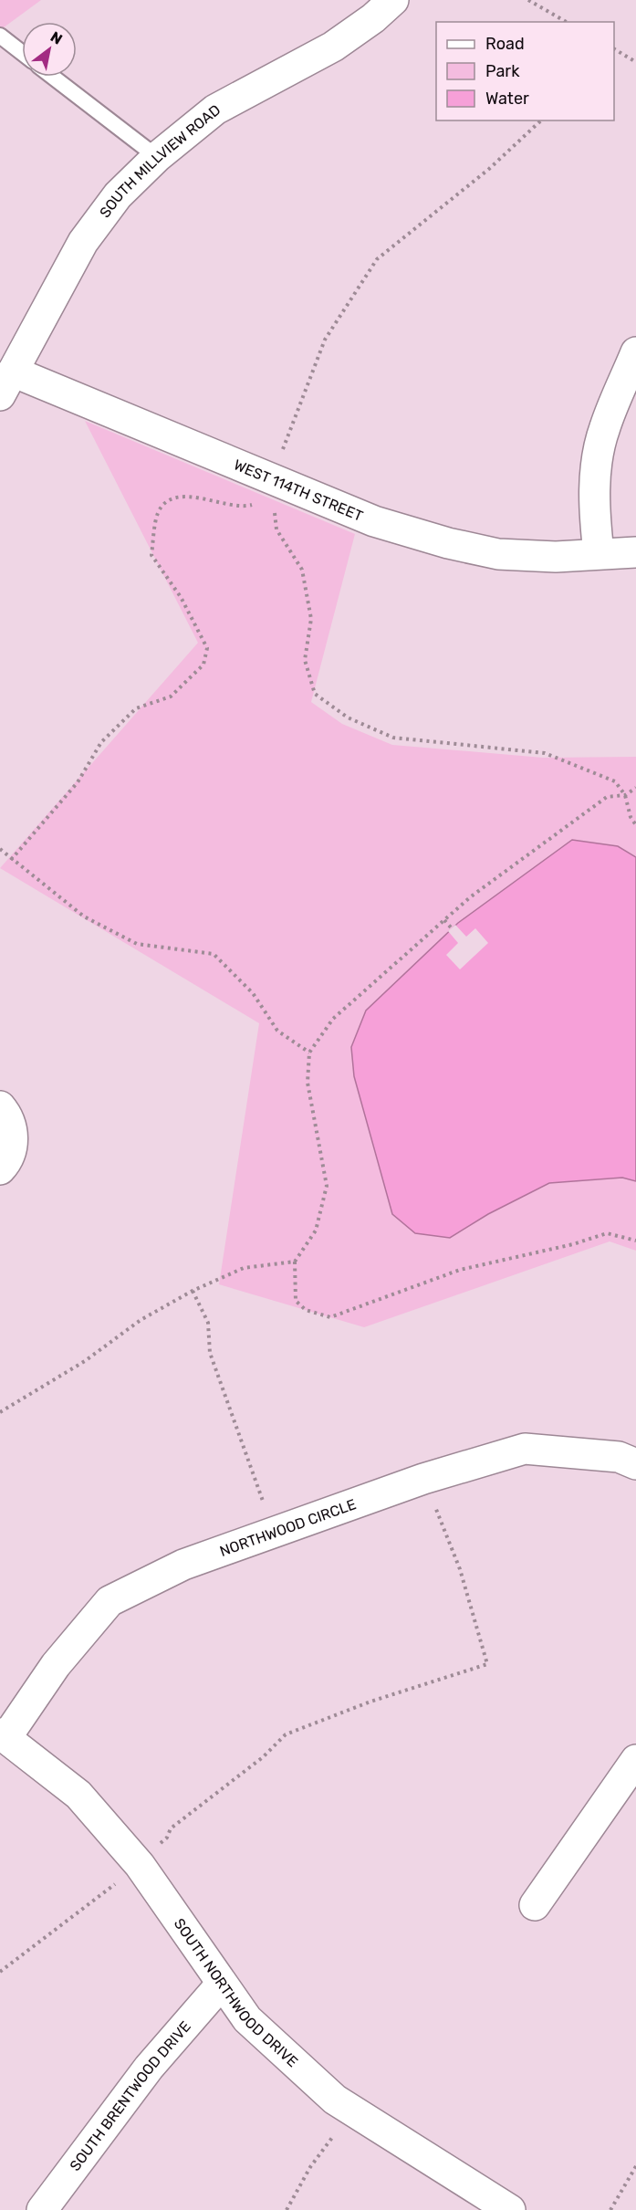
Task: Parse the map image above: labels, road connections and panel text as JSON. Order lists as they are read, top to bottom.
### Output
{
  "streets": {
    "street": [
      "SOUTH MILLVIEW ROAD",
      "WEST 114TH STREET",
      "NORTHWOOD CIRCLE",
      "SOUTH NORTHWOOD DRIVE",
      "SOUTH BRENTWOOD DRIVE"
    ]
  },
  "crossings": [
    ["SOUTH MILLVIEW ROAD", "WEST 114TH STREET"],
    ["NORTHWOOD CIRCLE", "SOUTH NORTHWOOD DRIVE"],
    ["SOUTH NORTHWOOD DRIVE", "SOUTH BRENTWOOD DRIVE"]
  ],
  "legend": ["Road", "Park", "Water"],
  "north": "top right"
}
